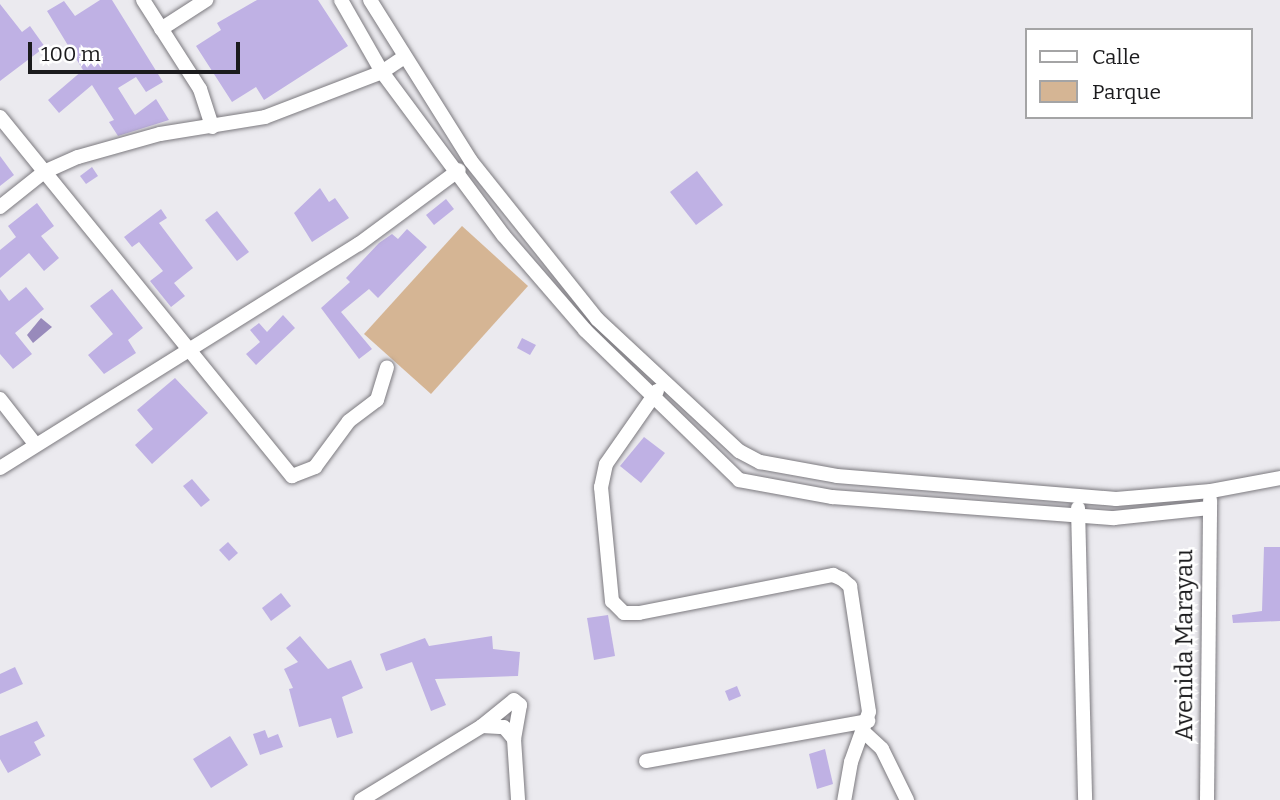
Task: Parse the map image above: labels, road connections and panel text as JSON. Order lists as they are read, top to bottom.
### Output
{
  "streets": {
    "street": ["Avenida Marayau"]
  },
  "legend": ["Calle", "Parque"],
  "scale_bar": "100 m"
}
